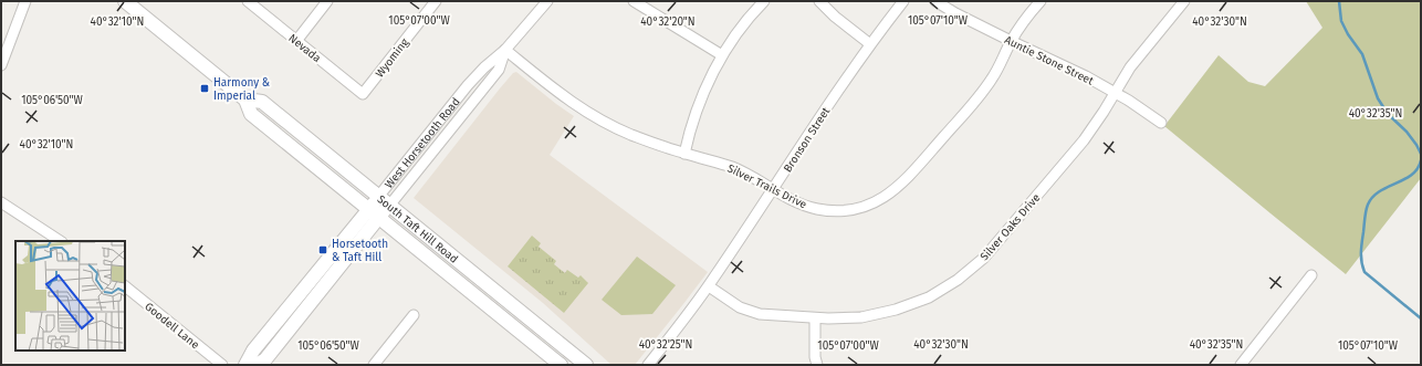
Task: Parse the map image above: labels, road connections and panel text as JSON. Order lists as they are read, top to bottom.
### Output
{
  "streets": {
    "main road": ["West Horsetooth Road", "South Taft Hill Road"],
    "street": [
      "Nevada",
      "Wyoming",
      "Auntie Stone Street",
      "Bronson Street",
      "Silver Trails Drive",
      "Silver Oaks Drive",
      "Goodell Lane"
    ]
  },
  "crossings": [
    ["Nevada", "Wyoming"],
    ["Auntie Stone Street", "Silver Trails Drive"],
    ["Auntie Stone Street", "Silver Oaks Drive"],
    ["Bronson Street", "Silver Trails Drive"],
    ["Bronson Street", "Silver Oaks Drive"],
    ["West Horsetooth Road", "Silver Trails Drive"],
    ["West Horsetooth Road", "South Taft Hill Road"]
  ],
  "places": {
    "transit": ["Harmony & Imperial", "Horsetooth & Taft Hill"]
  },
  "coordinates": [
    "105°07'00\"W",
    "105°07'10\"W",
    "40°32'10\"N",
    "40°32'20\"N",
    "40°32'30\"N",
    "105°06'50\"W",
    "40°32'35\"N",
    "40°32'25\"N"
  ]
}
